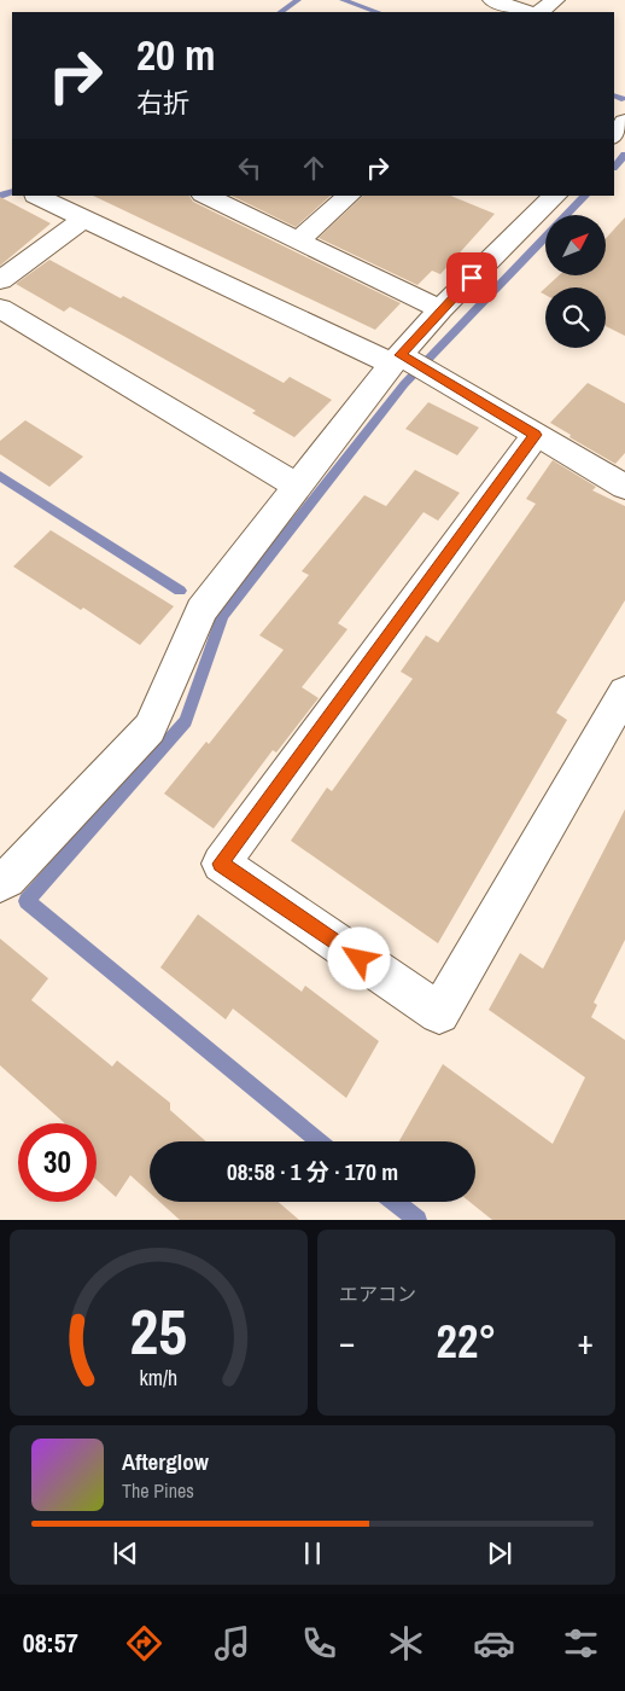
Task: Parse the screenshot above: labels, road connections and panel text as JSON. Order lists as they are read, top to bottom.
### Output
{
  "north": "top right",
  "page": {
    "turn": ["20 m", "右折"],
    "limit": "30",
    "trip": "08:58 · 1 分 · 170 m",
    "tile": "エアコン",
    "heat": ["−", "22°", "+"],
    "song": ["Afterglow", "The Pines"],
    "tabs": "08:57",
    "gauge": ["25", "km/h"]
  }
}
